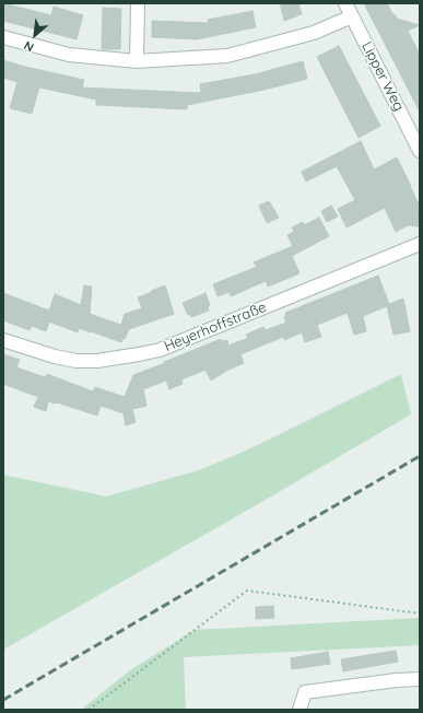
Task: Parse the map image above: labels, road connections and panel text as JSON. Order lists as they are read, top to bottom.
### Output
{
  "streets": {
    "street": ["Lipper Weg", "Heyerhoffstraße"]
  },
  "north": "bottom left"
}
